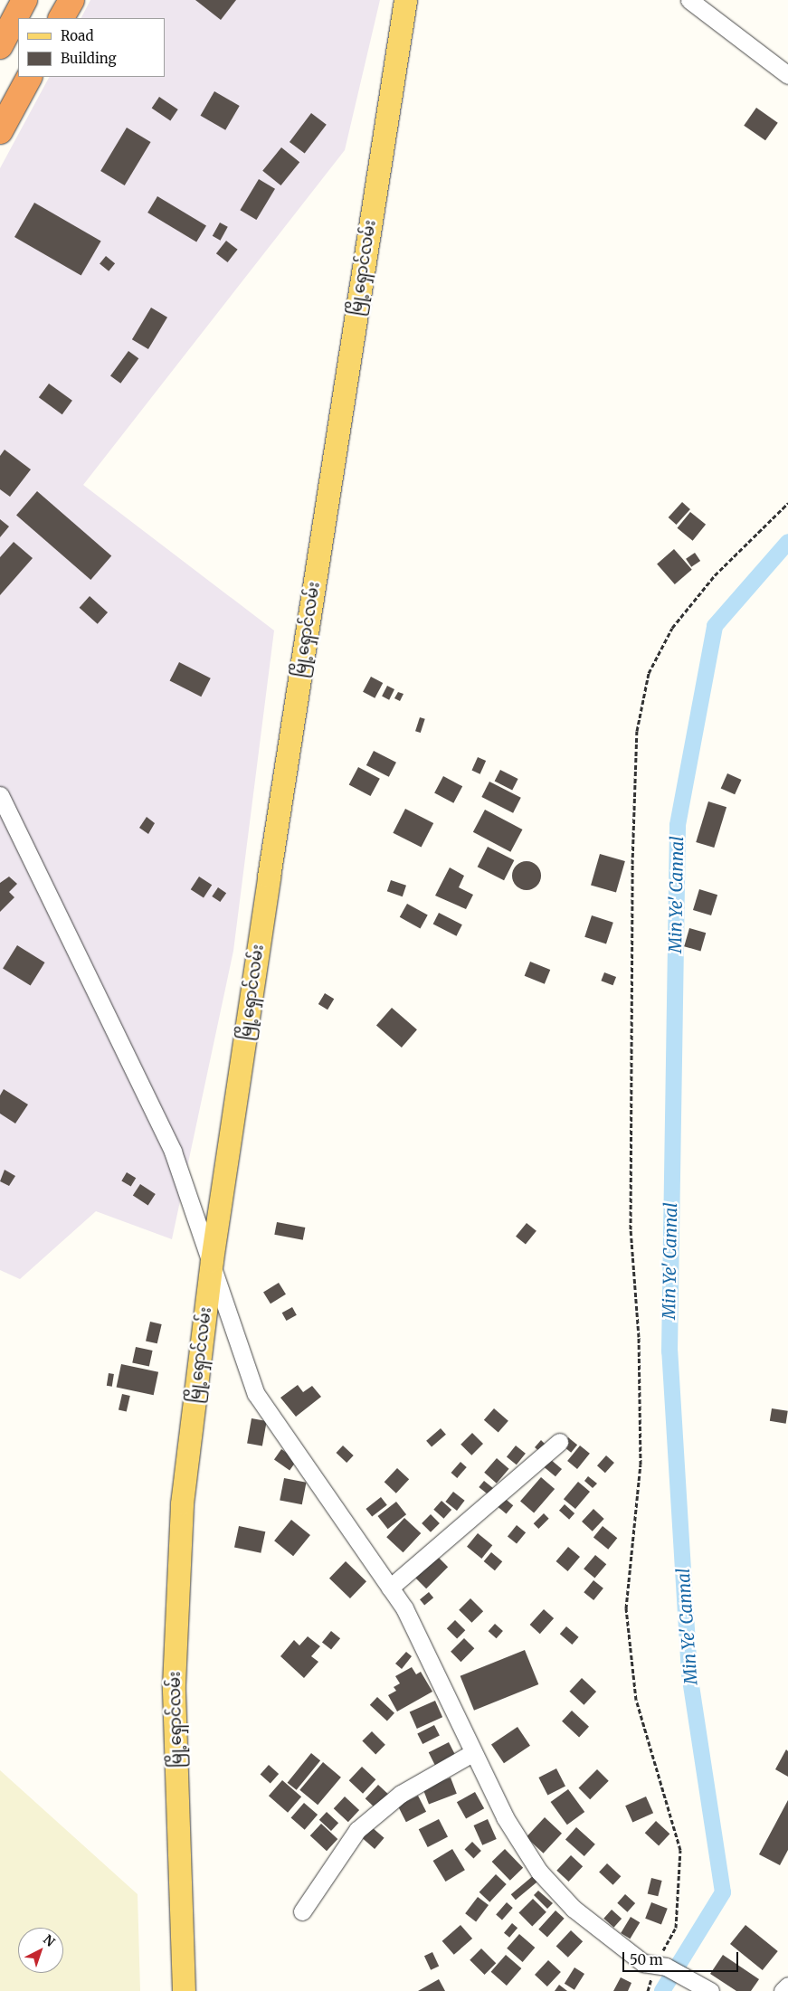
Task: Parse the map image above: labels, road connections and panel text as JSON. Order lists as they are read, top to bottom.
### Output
{
  "streets": {
    "main road": ["မြို့ရှောင်လမ်း"]
  },
  "water": ["Min Ye' Cannal"],
  "legend": ["Road", "Building"],
  "scale_bar": "50 m",
  "north": "top right"
}
